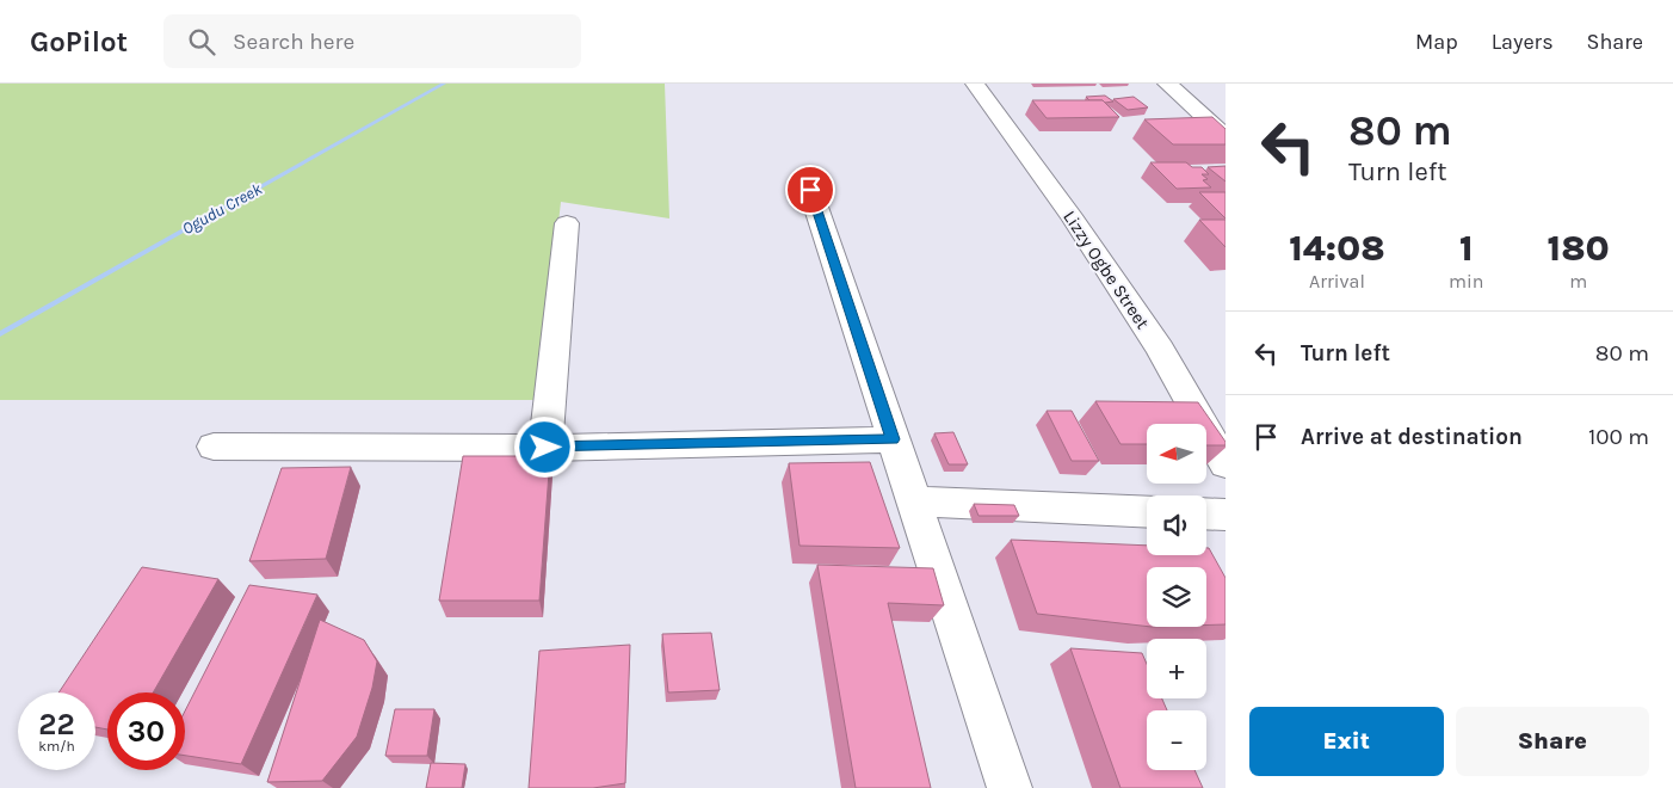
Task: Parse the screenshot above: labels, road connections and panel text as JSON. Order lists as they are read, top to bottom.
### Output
{
  "streets": {
    "street": ["Lizzy Ogbe Street"]
  },
  "water": ["Ogudu Creek"],
  "north": "left",
  "page": {
    "header": "GoPilot",
    "search": "Search here",
    "nav": ["Map", "Layers", "Share"],
    "turn": ["80 m", "Turn left"],
    "eta": [
      "14:08",
      "Arrival",
      "1",
      "min",
      "180",
      "m"
    ],
    "list": [
      {
        "name": "Turn left",
        "value": "80 m"
      },
      {
        "name": "Arrive at destination",
        "value": "100 m"
      }
    ],
    "map_buttons": ["+", "−"],
    "speed": "22 km/h",
    "limit": "30",
    "buttons": ["Exit", "Share"]
  }
}
